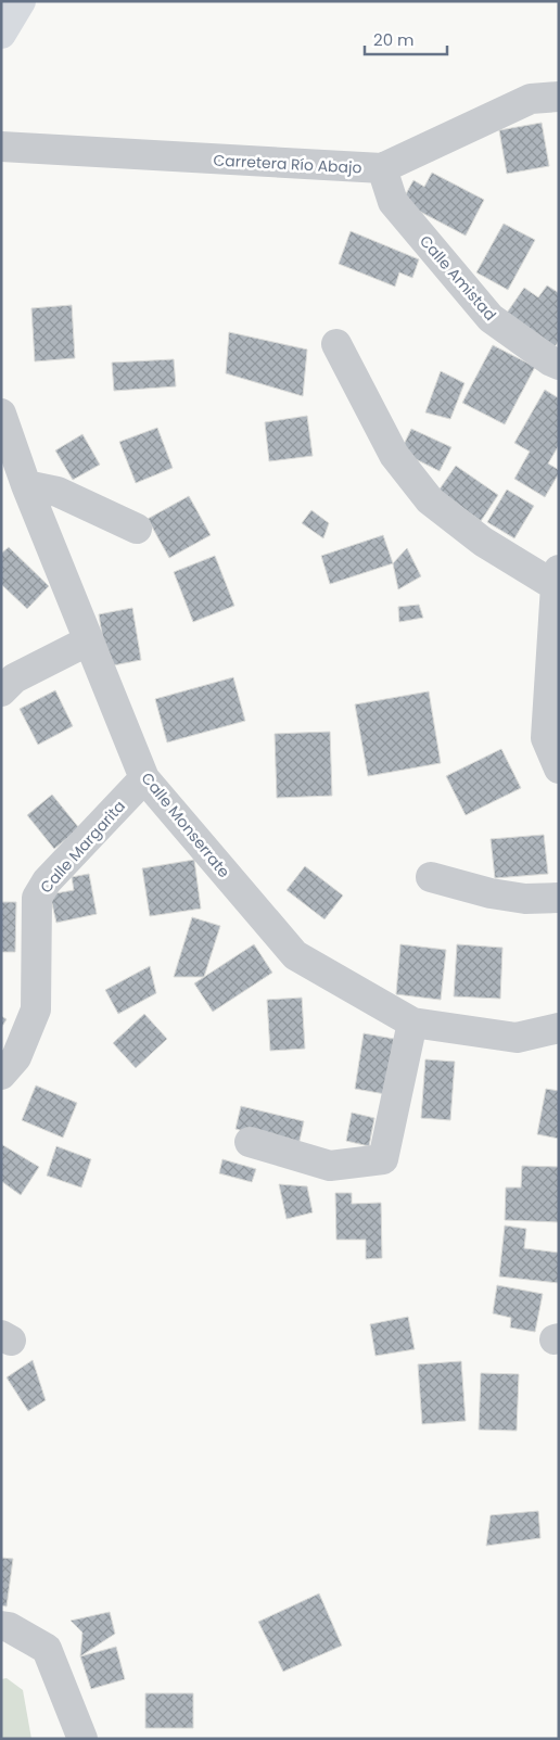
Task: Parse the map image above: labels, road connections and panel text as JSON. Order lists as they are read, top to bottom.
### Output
{
  "streets": {
    "street": [
      "Carretera Río Abajo",
      "Calle Amistad",
      "Calle Monserrate",
      "Calle Margarita"
    ]
  },
  "crossings": [
    ["Carretera Río Abajo", "Calle Amistad"],
    ["Calle Monserrate", "Calle Margarita"]
  ],
  "scale_bar": "20 m"
}
